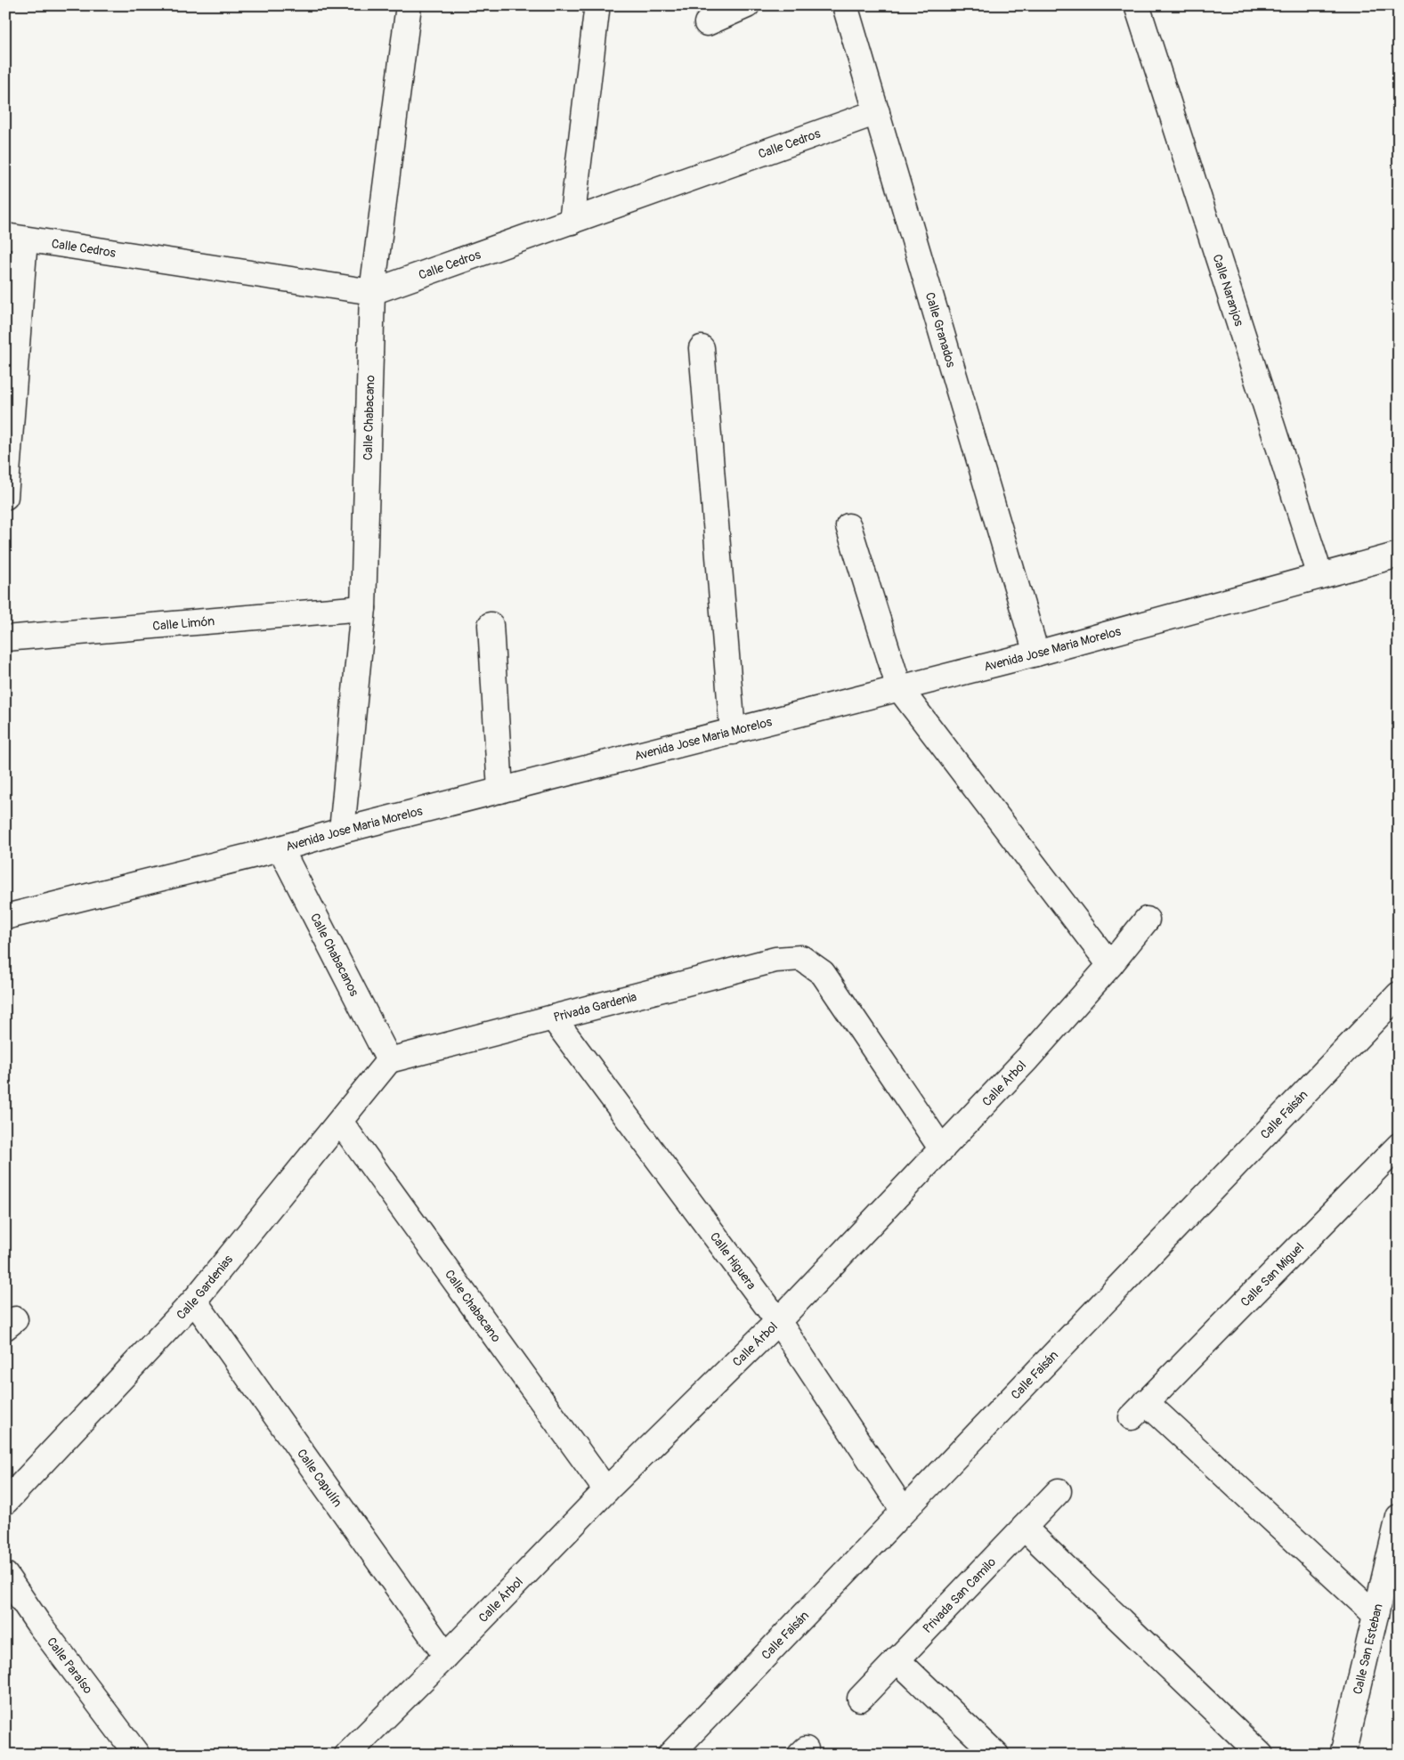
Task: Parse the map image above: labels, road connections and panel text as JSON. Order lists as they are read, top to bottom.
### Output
{
  "streets": {
    "street": [
      "Calle Cedros",
      "Calle Naranjos",
      "Calle Granados",
      "Calle Chabacano",
      "Calle Limón",
      "Avenida Jose Maria Morelos",
      "Calle Chabacanos",
      "Privada Gardenia",
      "Calle Árbol",
      "Calle Faisán",
      "Calle Higuera",
      "Calle San Miguel",
      "Calle Gardenias",
      "Calle Capulín",
      "Privada San Camilo",
      "Calle San Esteban",
      "Calle Paraíso"
    ]
  },
  "crossings": [
    ["Calle Cedros", "Calle Granados"],
    ["Calle Cedros", "Calle Chabacano"],
    ["Calle Naranjos", "Avenida Jose Maria Morelos"],
    ["Calle Granados", "Avenida Jose Maria Morelos"],
    ["Calle Chabacano", "Calle Limón"],
    ["Calle Chabacano", "Avenida Jose Maria Morelos"],
    ["Calle Chabacano", "Calle Árbol"],
    ["Calle Chabacano", "Calle Gardenias"],
    ["Avenida Jose Maria Morelos", "Calle Chabacanos"],
    ["Calle Chabacanos", "Privada Gardenia"],
    ["Calle Chabacanos", "Calle Gardenias"],
    ["Privada Gardenia", "Calle Árbol"],
    ["Privada Gardenia", "Calle Higuera"],
    ["Privada Gardenia", "Calle Gardenias"],
    ["Calle Árbol", "Calle Higuera"],
    ["Calle Árbol", "Calle Capulín"],
    ["Calle Faisán", "Calle Higuera"],
    ["Calle San Miguel", "Calle San Esteban"],
    ["Calle Gardenias", "Calle Capulín"]
  ]
}
